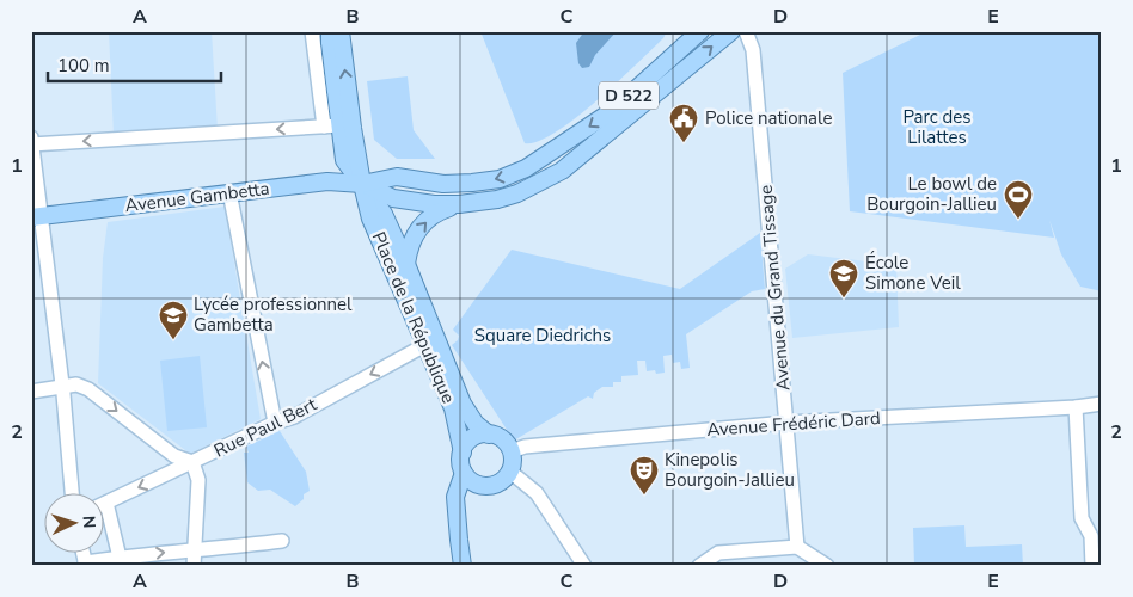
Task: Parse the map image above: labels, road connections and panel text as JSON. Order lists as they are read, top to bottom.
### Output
{
  "streets": {
    "main road": ["D 522", "Avenue Gambetta", "Place de la République"],
    "street": ["Avenue du Grand Tissage", "Avenue Frédéric Dard", "Rue Paul Bert"]
  },
  "crossings": [
    ["D 522", "Avenue Gambetta"],
    ["D 522", "Place de la République"],
    ["Avenue Gambetta", "Place de la République"],
    ["Avenue du Grand Tissage", "Avenue Frédéric Dard"],
    ["Place de la République", "Avenue Frédéric Dard"],
    ["Place de la République", "Rue Paul Bert"]
  ],
  "parks": ["Parc des Lilattes", "Square Diedrichs"],
  "places": {
    "public building": ["Police nationale"],
    "sports": ["Le bowl de Bourgoin-Jallieu"],
    "school or university": ["École Simone Veil", "Lycée professionnel Gambetta"],
    "theatre": ["Kinepolis Bourgoin-Jallieu"]
  },
  "scale_bar": "100 m",
  "north": "right",
  "grid": {
    "columns": [
      "A",
      "B",
      "C",
      "D",
      "E"
    ],
    "rows": ["1", "2"]
  }
}
